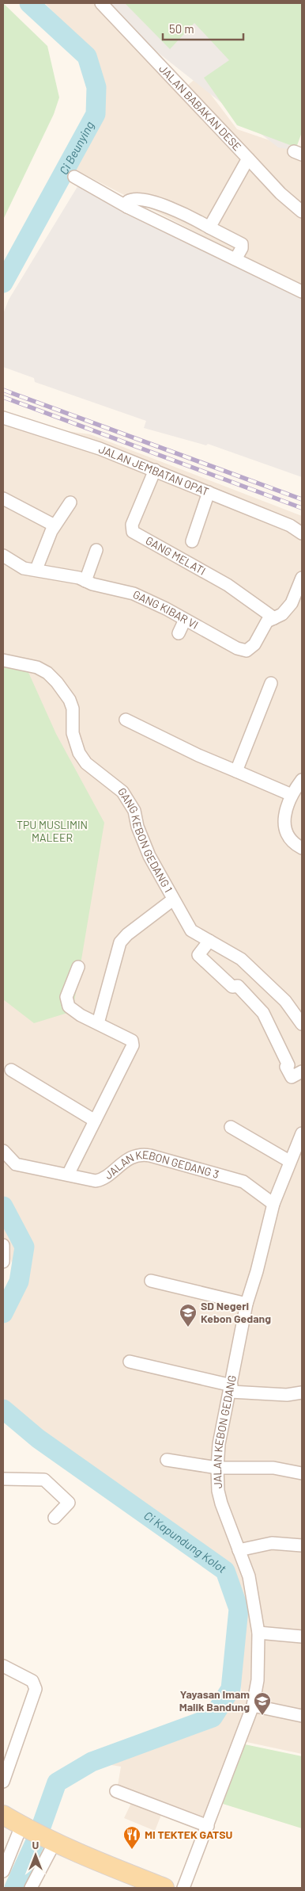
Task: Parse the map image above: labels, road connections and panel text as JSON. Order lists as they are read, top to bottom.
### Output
{
  "streets": {
    "street": [
      "JALAN BABAKAN DESE",
      "JALAN JEMBATAN OPAT",
      "GANG MELATI",
      "GANG KIBAR VI",
      "GANG KEBON GEDANG 1",
      "JALAN KEBON GEDANG 3",
      "JALAN KEBON GEDANG"
    ]
  },
  "crossings": [
    ["JALAN JEMBATAN OPAT", "GANG MELATI"],
    ["GANG MELATI", "GANG KIBAR VI"],
    ["JALAN KEBON GEDANG 3", "JALAN KEBON GEDANG"]
  ],
  "water": ["Ci Beunying", "Ci Kapundung Kolot"],
  "parks": ["TPU MUSLIMIN MALEER"],
  "places": {
    "school or university": ["SD Negeri Kebon Gedang", "Yayasan Imam Malik Bandung"],
    "restaurant": ["MI TEKTEK GATSU"]
  },
  "scale_bar": "50 m",
  "north": "top"
}
